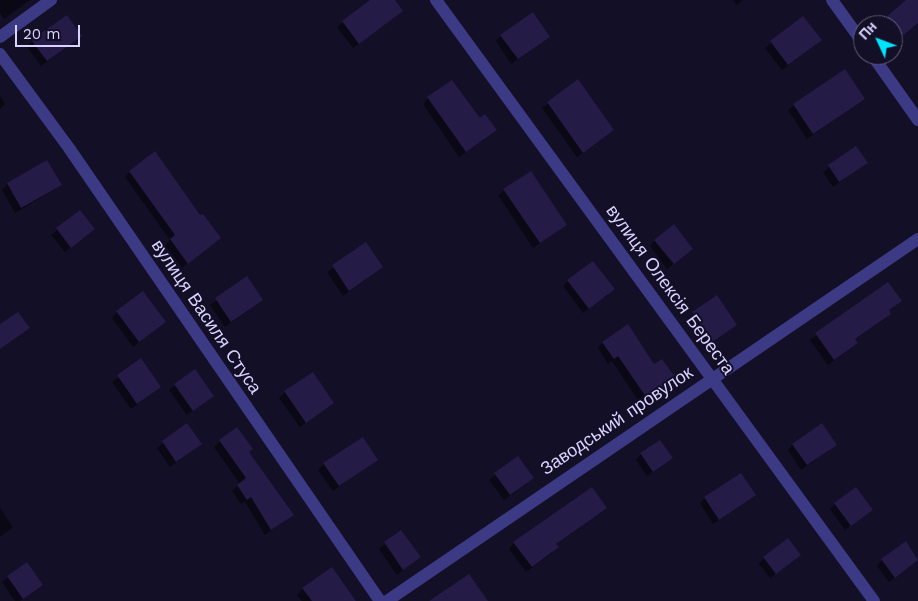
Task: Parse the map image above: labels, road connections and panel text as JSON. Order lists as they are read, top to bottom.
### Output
{
  "streets": {
    "street": ["вулиця Олексія Береста", "вулиця Василя Стуса", "Заводський провулок"]
  },
  "crossings": [
    ["вулиця Олексія Береста", "Заводський провулок"]
  ],
  "scale_bar": "20 m",
  "north": "top left"
}
